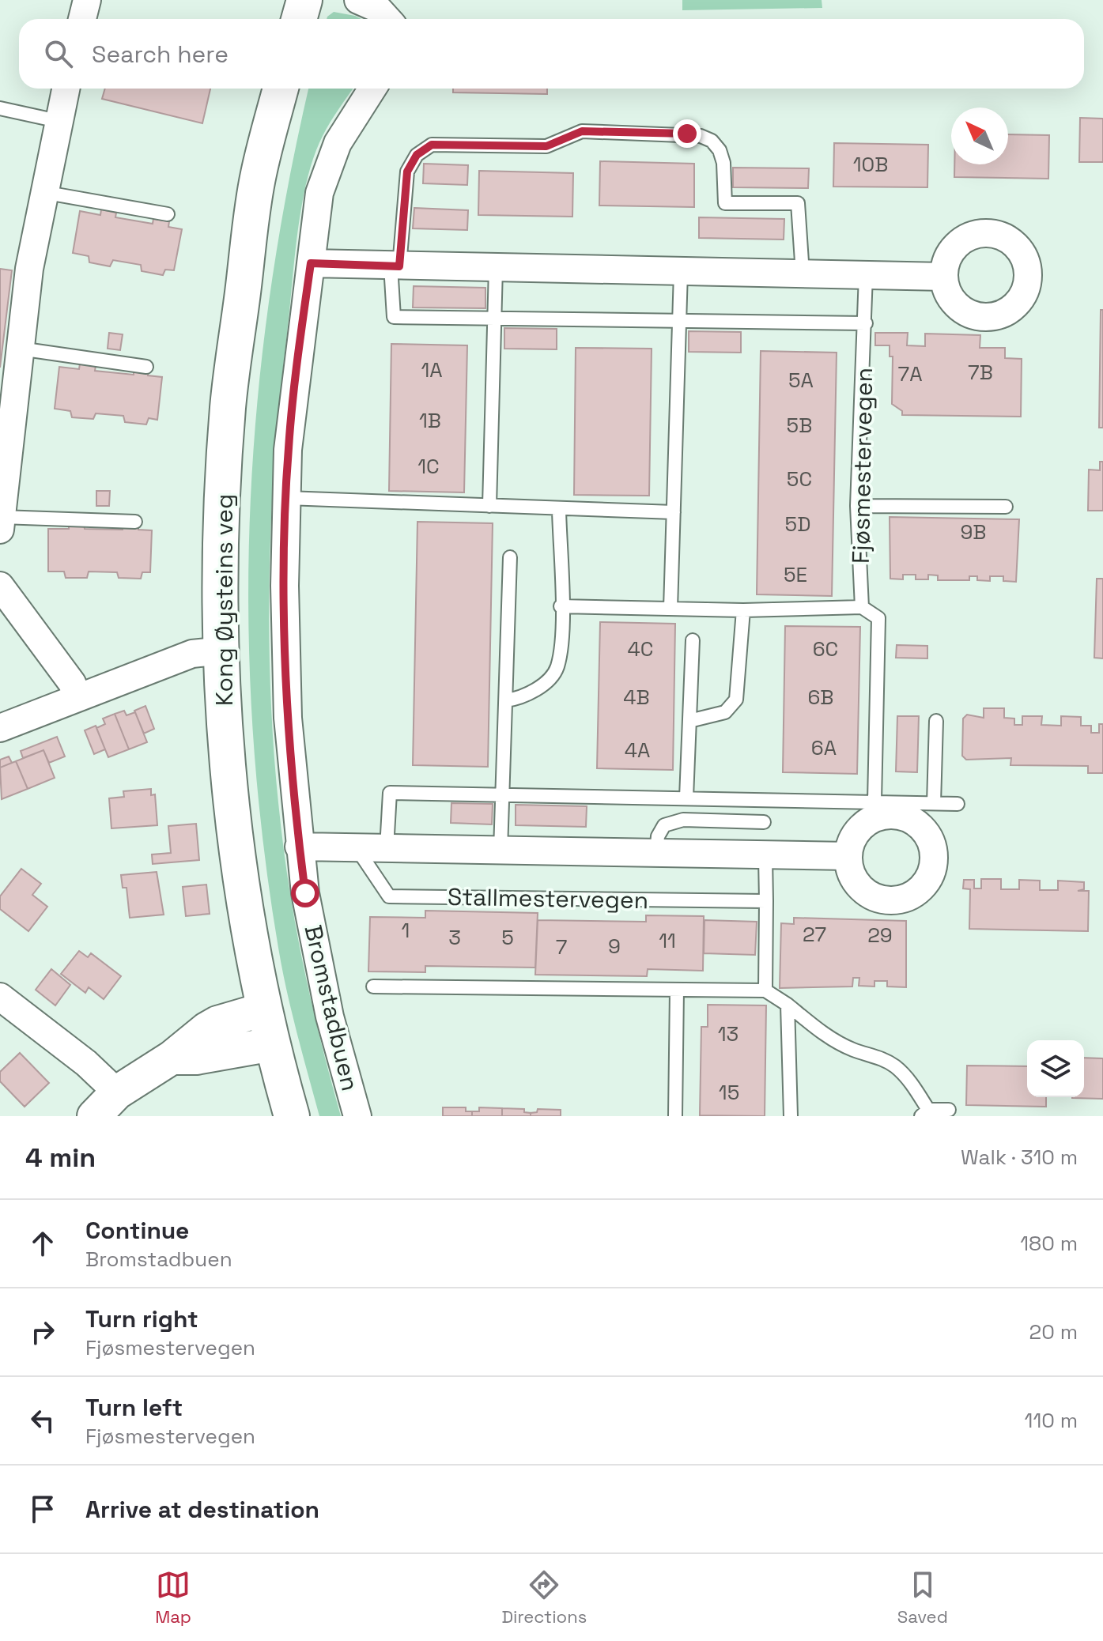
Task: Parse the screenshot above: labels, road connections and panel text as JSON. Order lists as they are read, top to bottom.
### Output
{
  "streets": {
    "main road": ["Kong Øysteins veg"],
    "street": ["Stallmestervegen", "Bromstadbuen"],
    "lane": ["Fjøsmestervegen"]
  },
  "crossings": [
    ["Stallmestervegen", "Bromstadbuen"]
  ],
  "house_numbers": [
    "10B",
    "1A",
    "7B",
    "7A",
    "5A",
    "1B",
    "5B",
    "1C",
    "5C",
    "5D",
    "9B",
    "5E",
    "4C",
    "6C",
    "4B",
    "6B",
    "6A",
    "4A",
    "1",
    "27",
    "29",
    "3",
    "5",
    "11",
    "9",
    "7",
    "13",
    "15"
  ],
  "north": "top left",
  "page": {
    "search": "Search here",
    "heading": ["4 min", "Walk · 310 m"],
    "list": [
      ["Continue", "Bromstadbuen", "180 m"],
      ["Turn right", "Fjøsmestervegen", "20 m"],
      ["Turn left", "Fjøsmestervegen", "110 m"],
      "Arrive at destination"
    ],
    "nav": ["Map", "Directions", "Saved"]
  }
}
